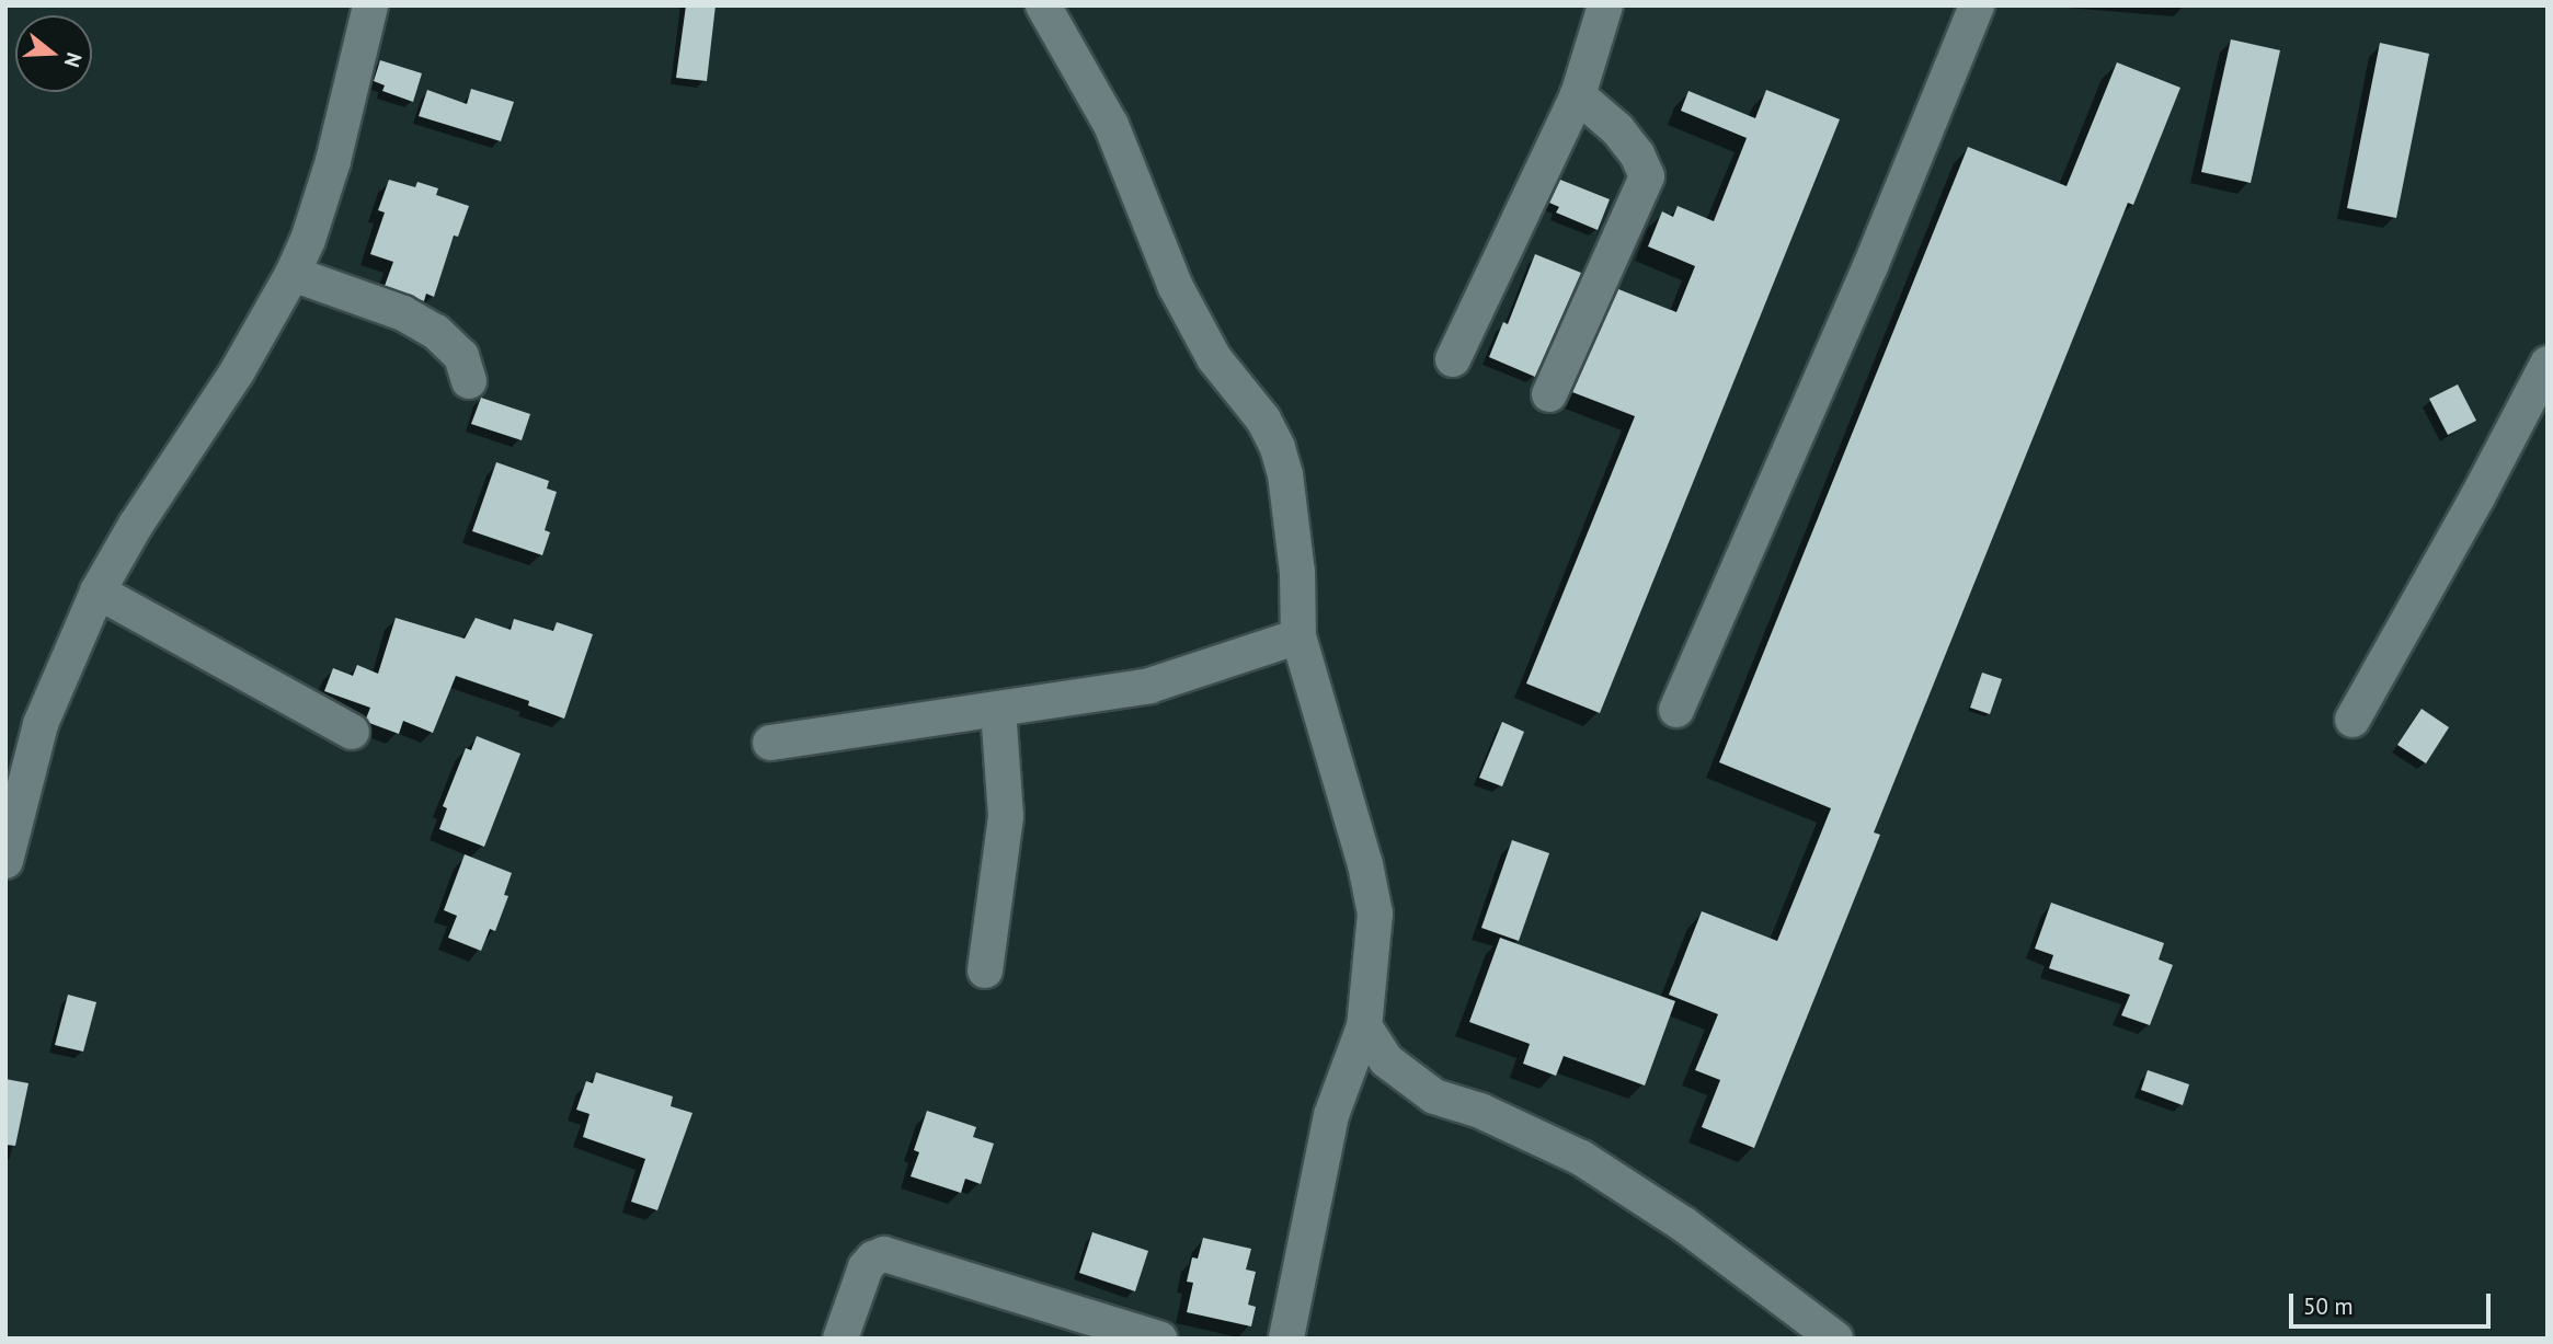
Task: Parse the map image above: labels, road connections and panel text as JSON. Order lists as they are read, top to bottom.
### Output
{
  "scale_bar": "50 m",
  "north": "right"
}
